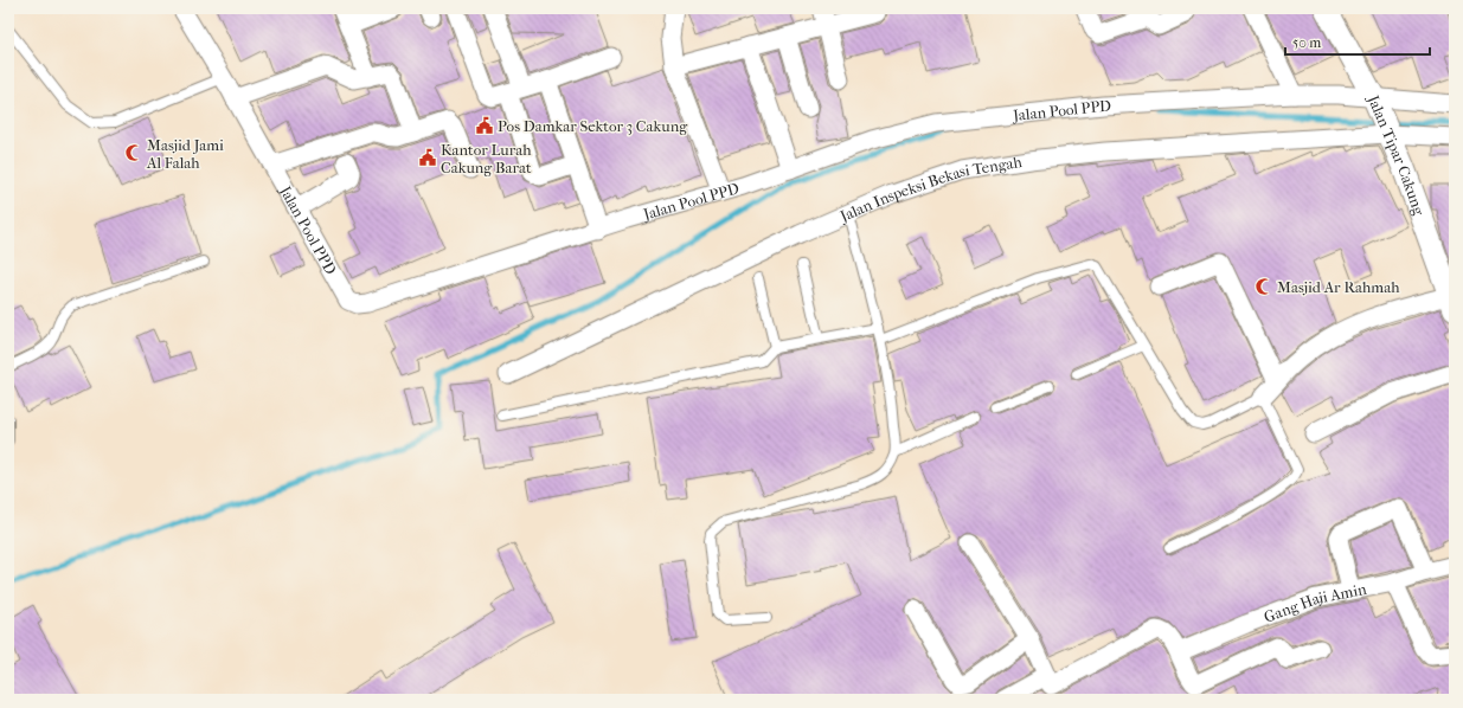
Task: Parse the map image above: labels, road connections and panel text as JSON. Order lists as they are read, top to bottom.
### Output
{
  "streets": {
    "street": [
      "Jalan Pool PPD",
      "Jalan Tipar Cakung",
      "Jalan Inspeksi Bekasi Tengah",
      "Gang Haji Amin"
    ]
  },
  "crossings": [
    ["Jalan Pool PPD", "Jalan Tipar Cakung"],
    ["Jalan Tipar Cakung", "Jalan Inspeksi Bekasi Tengah"]
  ],
  "places": {
    "public building": ["Pos Damkar Sektor 3 Cakung", "Kantor Lurah Cakung Barat"],
    "mosque": ["Masjid Jami Al Falah", "Masjid Ar Rahmah"]
  },
  "scale_bar": "50 m"
}
